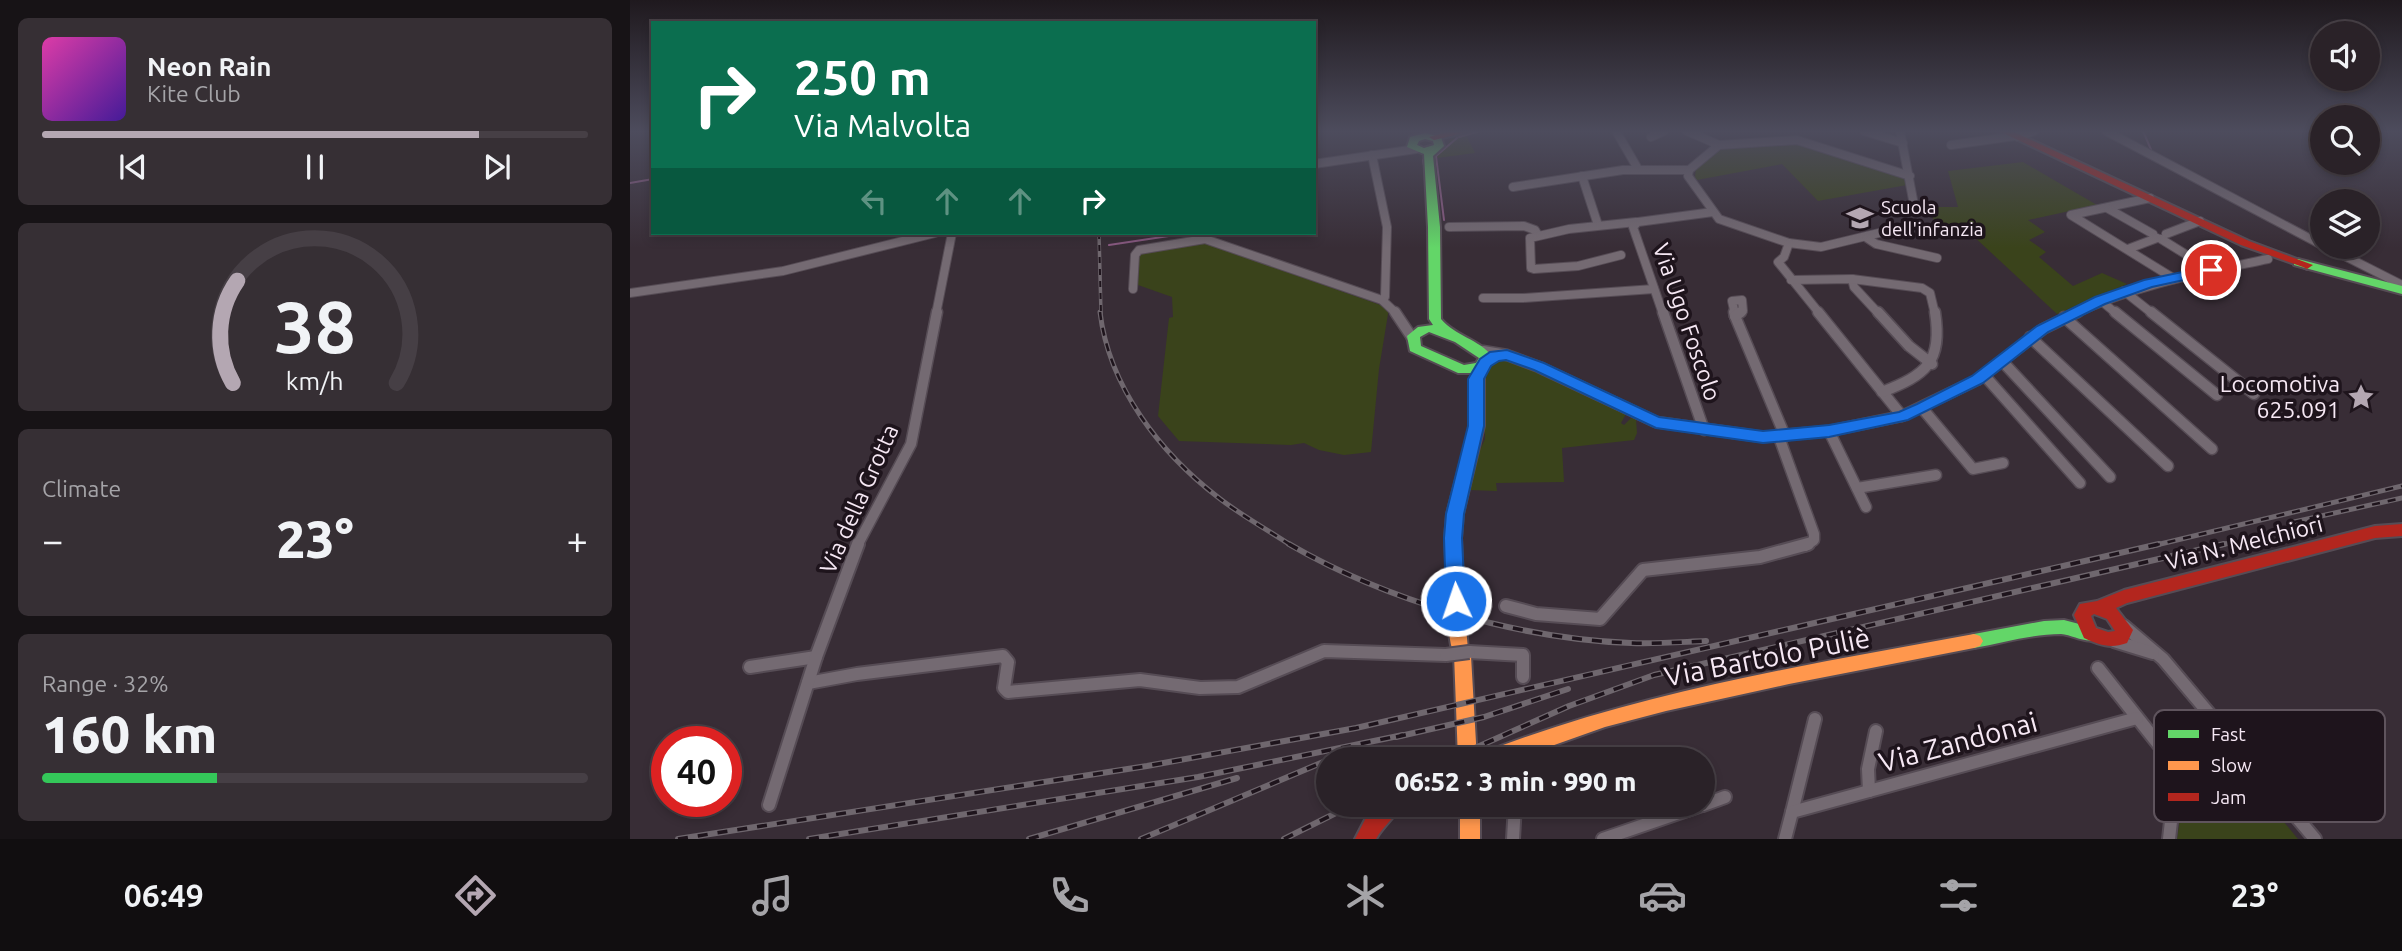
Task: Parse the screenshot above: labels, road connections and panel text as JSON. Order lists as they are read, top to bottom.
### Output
{
  "streets": {
    "street": [
      "Via Ugo Foscolo",
      "Via della Grotta",
      "Via N. Melchiori",
      "Via Bartolo Puliè",
      "Via Zandonai"
    ]
  },
  "crossings": [
    ["Via N. Melchiori", "Via Bartolo Puliè"]
  ],
  "places": {
    "school or university": ["Scuola dell'infanzia"],
    "place": ["Locomotiva 625.091"]
  },
  "legend": ["Fast", "Slow", "Jam"],
  "page": {
    "turn": ["250 m", "Via Malvolta"],
    "song": ["Neon Rain", "Kite Club"],
    "tile": [
      "Climate",
      ["Range · 32%", "160 km"]
    ],
    "heat": ["−", "23°", "+"],
    "limit": "40",
    "trip": "06:52 · 3 min · 990 m",
    "tabs": ["06:49", "23°"],
    "gauge": ["38", "km/h"]
  }
}
